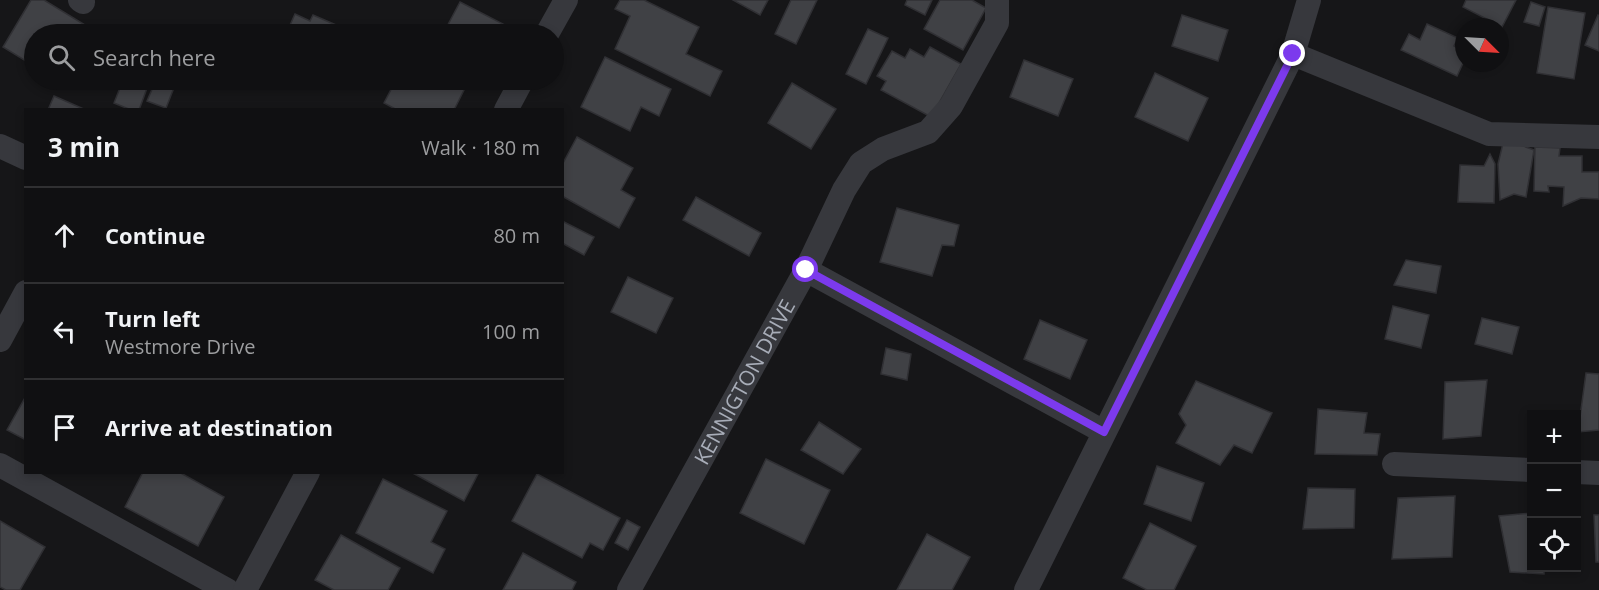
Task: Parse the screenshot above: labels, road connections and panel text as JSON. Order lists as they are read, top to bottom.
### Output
{
  "streets": {
    "street": ["KENNIGTON DRIVE"]
  },
  "north": "bottom right",
  "page": {
    "search": "Search here",
    "heading": ["3 min", "Walk · 180 m"],
    "list": [
      ["Continue", "80 m"],
      ["Turn left", "Westmore Drive", "100 m"],
      "Arrive at destination"
    ],
    "map_buttons": ["+", "−"]
  }
}
